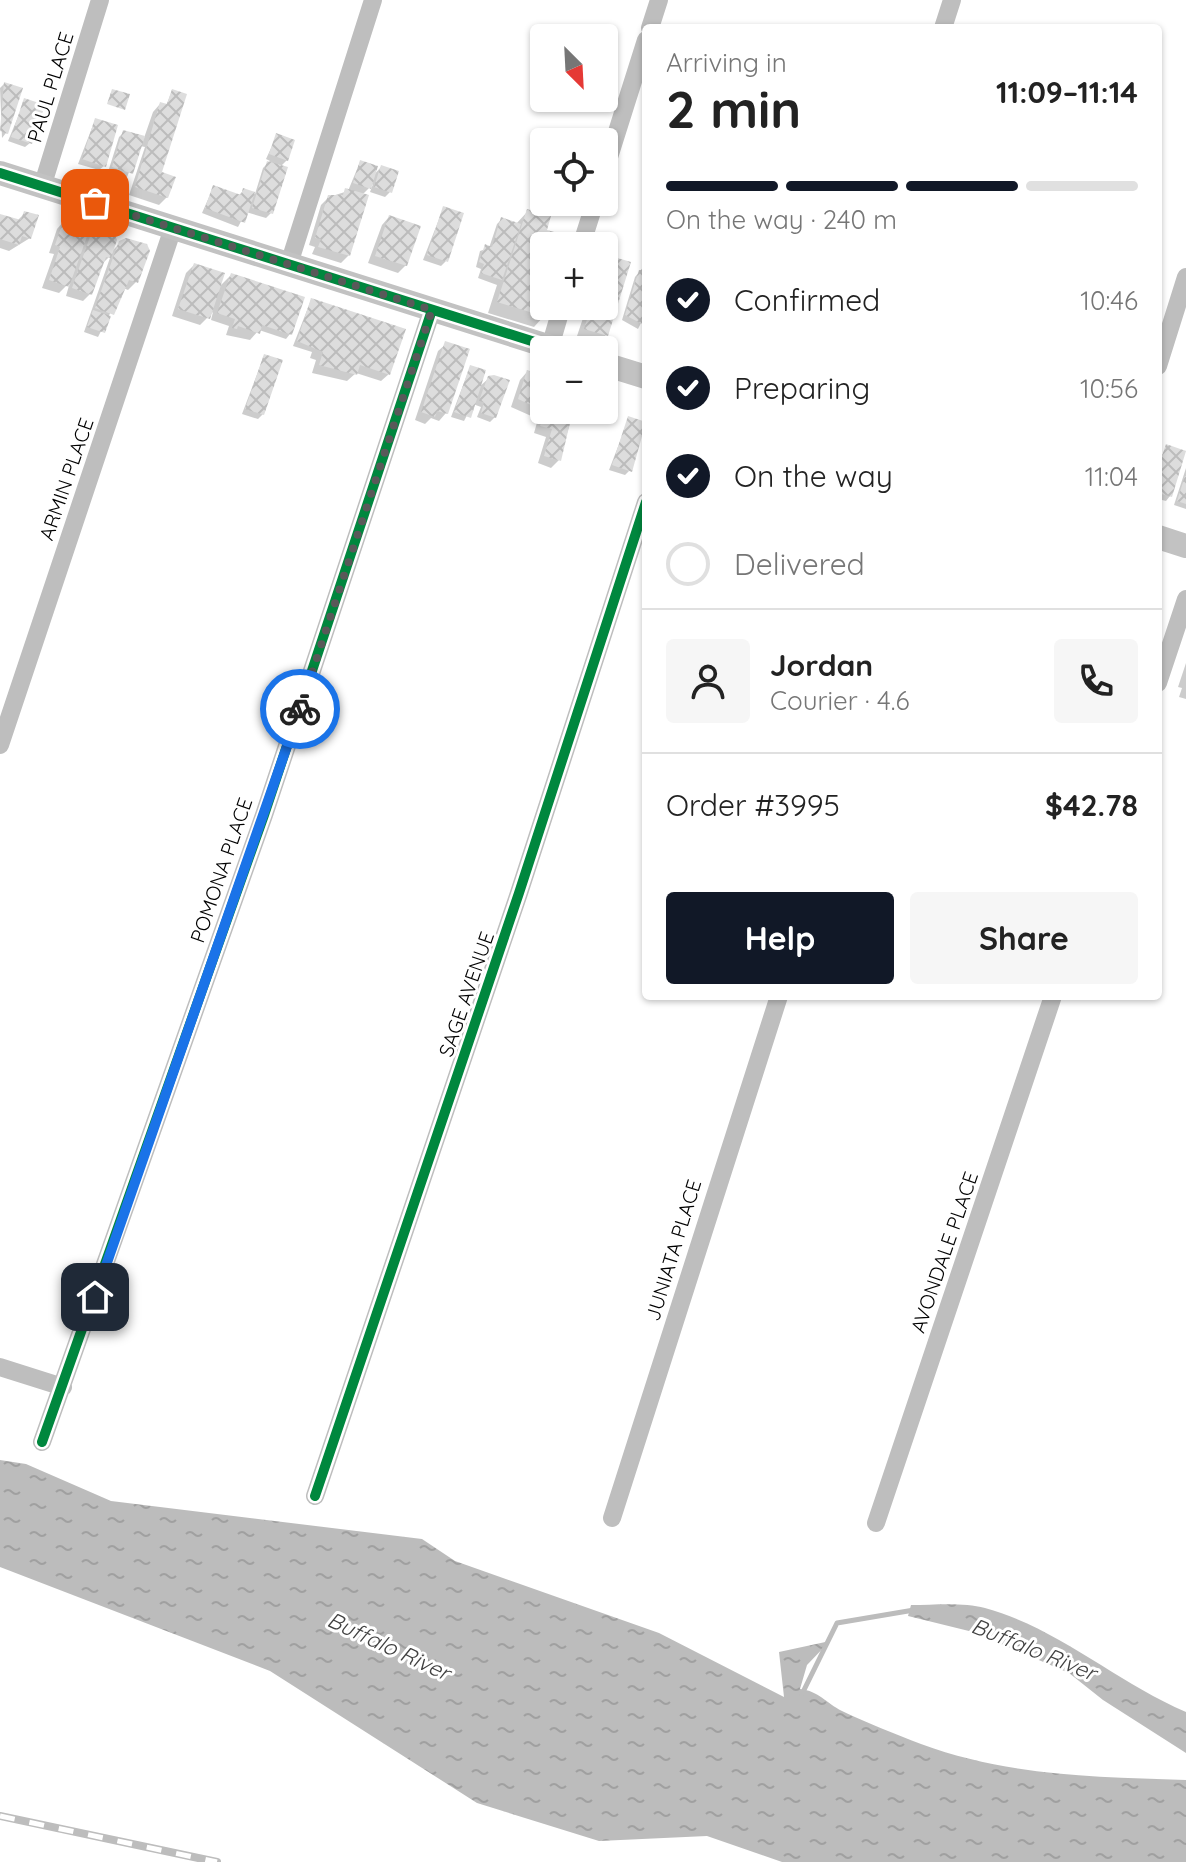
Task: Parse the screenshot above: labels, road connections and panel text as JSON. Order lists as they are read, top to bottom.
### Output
{
  "streets": {
    "street": [
      "PAUL PLACE",
      "ARMIN PLACE",
      "POMONA PLACE",
      "SAGE AVENUE",
      "JUNIATA PLACE",
      "AVONDALE PLACE"
    ]
  },
  "water": ["Buffalo River"],
  "north": "bottom right",
  "page": {
    "map_buttons": ["+", "−"],
    "heading": ["2 min", "Arriving in", "11:09–11:14"],
    "panel": [
      "Jordan",
      "Courier · 4.6",
      "Order #3995",
      "$42.78"
    ],
    "bar": "On the way · 240 m",
    "list": [
      ["Confirmed", "10:46"],
      ["Preparing", "10:56"],
      ["On the way", "11:04"],
      "Delivered"
    ],
    "buttons": ["Help", "Share"]
  }
}
